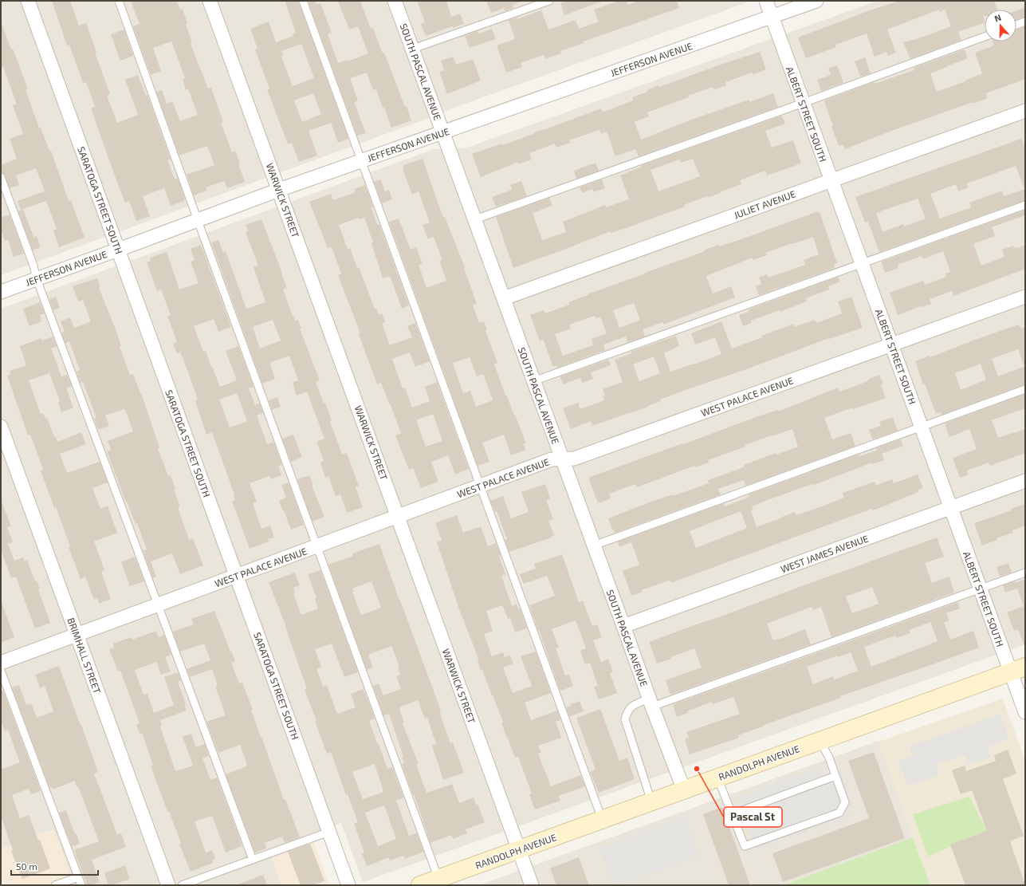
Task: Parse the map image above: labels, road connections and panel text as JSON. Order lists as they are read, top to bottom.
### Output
{
  "streets": {
    "main road": ["RANDOLPH AVENUE"],
    "street": [
      "JEFFERSON AVENUE",
      "SOUTH PASCAL AVENUE",
      "ALBERT STREET SOUTH",
      "SARATOGA STREET SOUTH",
      "WARWICK STREET",
      "JULIET AVENUE",
      "WEST PALACE AVENUE",
      "WEST JAMES AVENUE",
      "BRIMHALL STREET"
    ]
  },
  "crossings": [
    ["JEFFERSON AVENUE", "SOUTH PASCAL AVENUE"],
    ["JEFFERSON AVENUE", "ALBERT STREET SOUTH"],
    ["JEFFERSON AVENUE", "SARATOGA STREET SOUTH"],
    ["JEFFERSON AVENUE", "WARWICK STREET"],
    ["SOUTH PASCAL AVENUE", "JULIET AVENUE"],
    ["SOUTH PASCAL AVENUE", "WEST PALACE AVENUE"],
    ["SOUTH PASCAL AVENUE", "WEST JAMES AVENUE"],
    ["SOUTH PASCAL AVENUE", "RANDOLPH AVENUE"],
    ["ALBERT STREET SOUTH", "JULIET AVENUE"],
    ["ALBERT STREET SOUTH", "WEST PALACE AVENUE"],
    ["ALBERT STREET SOUTH", "WEST JAMES AVENUE"],
    ["ALBERT STREET SOUTH", "RANDOLPH AVENUE"],
    ["SARATOGA STREET SOUTH", "WEST PALACE AVENUE"],
    ["WARWICK STREET", "WEST PALACE AVENUE"],
    ["WARWICK STREET", "RANDOLPH AVENUE"],
    ["WEST PALACE AVENUE", "BRIMHALL STREET"]
  ],
  "places": ["Pascal St"],
  "scale_bar": "50 m",
  "north": "top"
}
